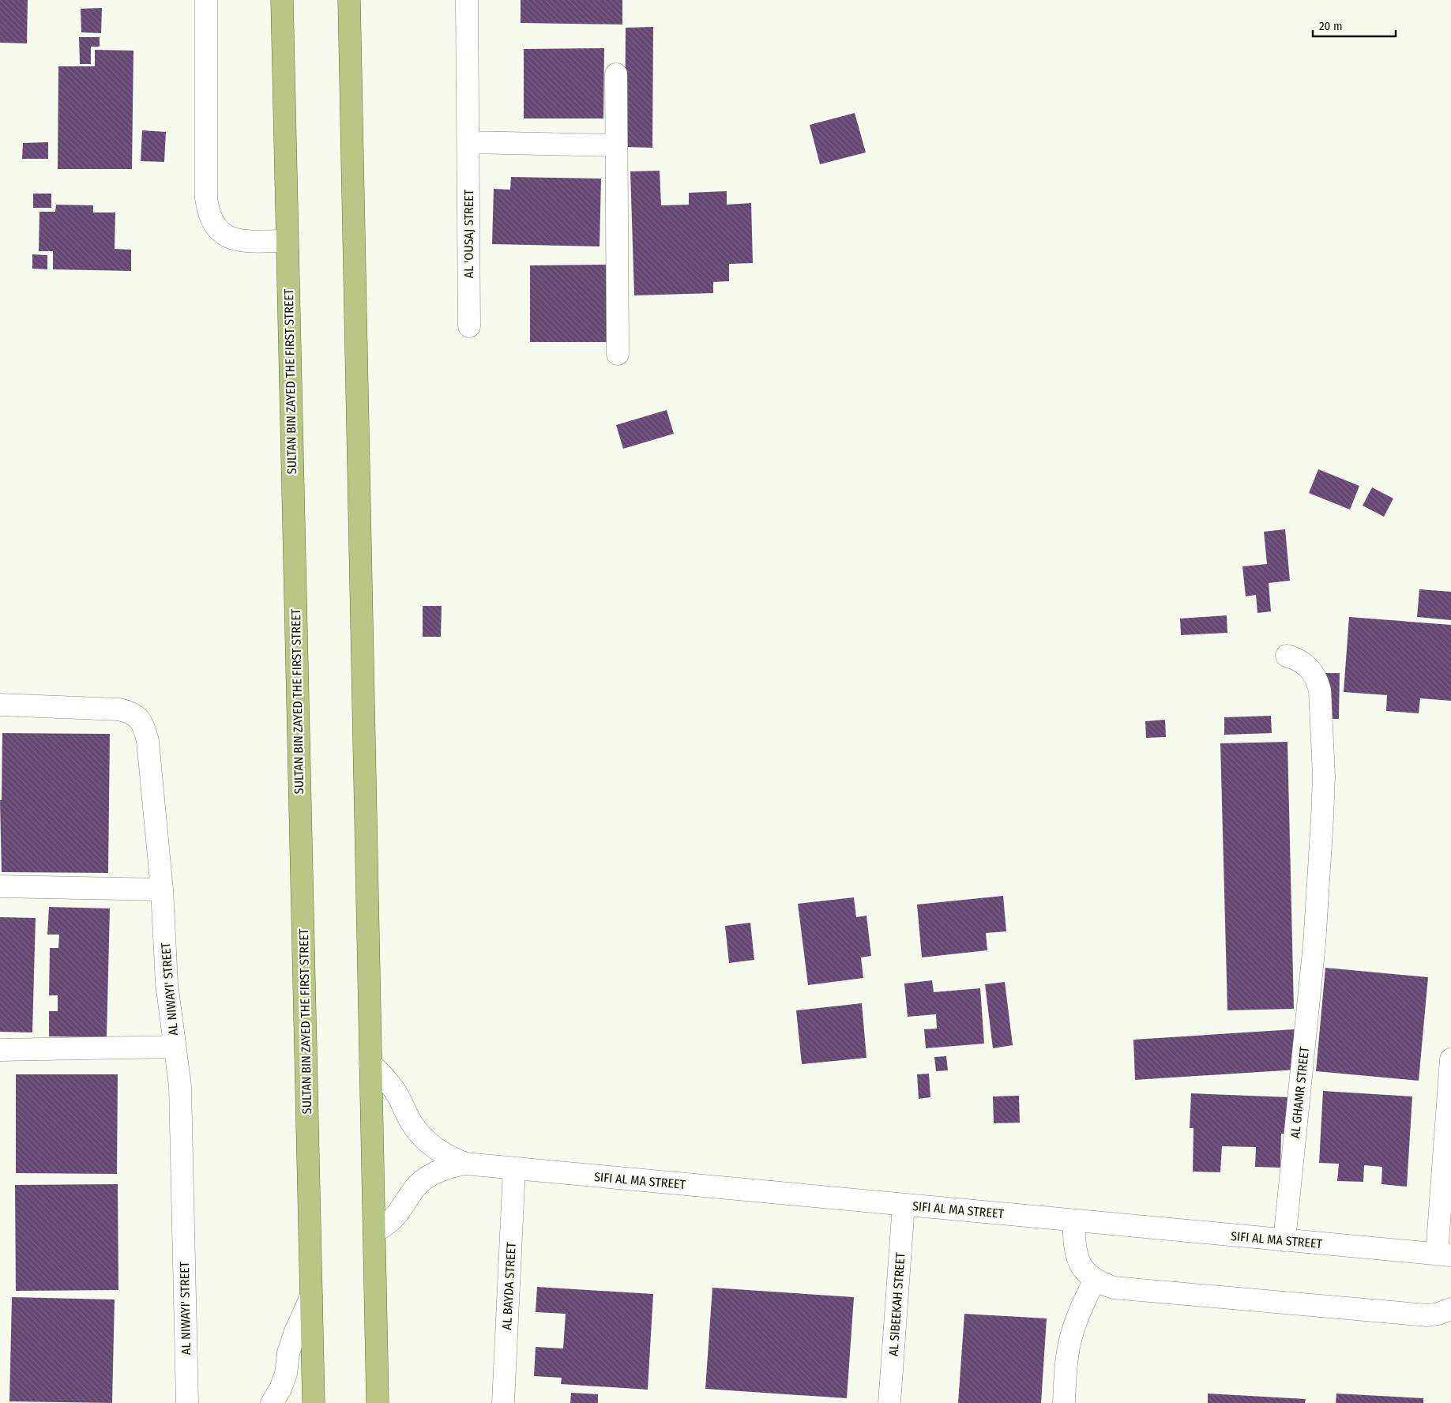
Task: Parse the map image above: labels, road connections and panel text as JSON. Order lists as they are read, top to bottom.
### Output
{
  "streets": {
    "main road": ["SULTAN BIN ZAYED THE FIRST STREET"],
    "street": [
      "AL 'OUSAJ STREET",
      "AL NIWAYI' STREET",
      "AL GHAMR STREET",
      "SIFI AL MA STREET",
      "AL BAYDA STREET",
      "AL SIBEEKAH STREET"
    ]
  },
  "crossings": [
    ["AL GHAMR STREET", "SIFI AL MA STREET"],
    ["SIFI AL MA STREET", "AL BAYDA STREET"],
    ["SIFI AL MA STREET", "AL SIBEEKAH STREET"]
  ],
  "scale_bar": "20 m"
}
